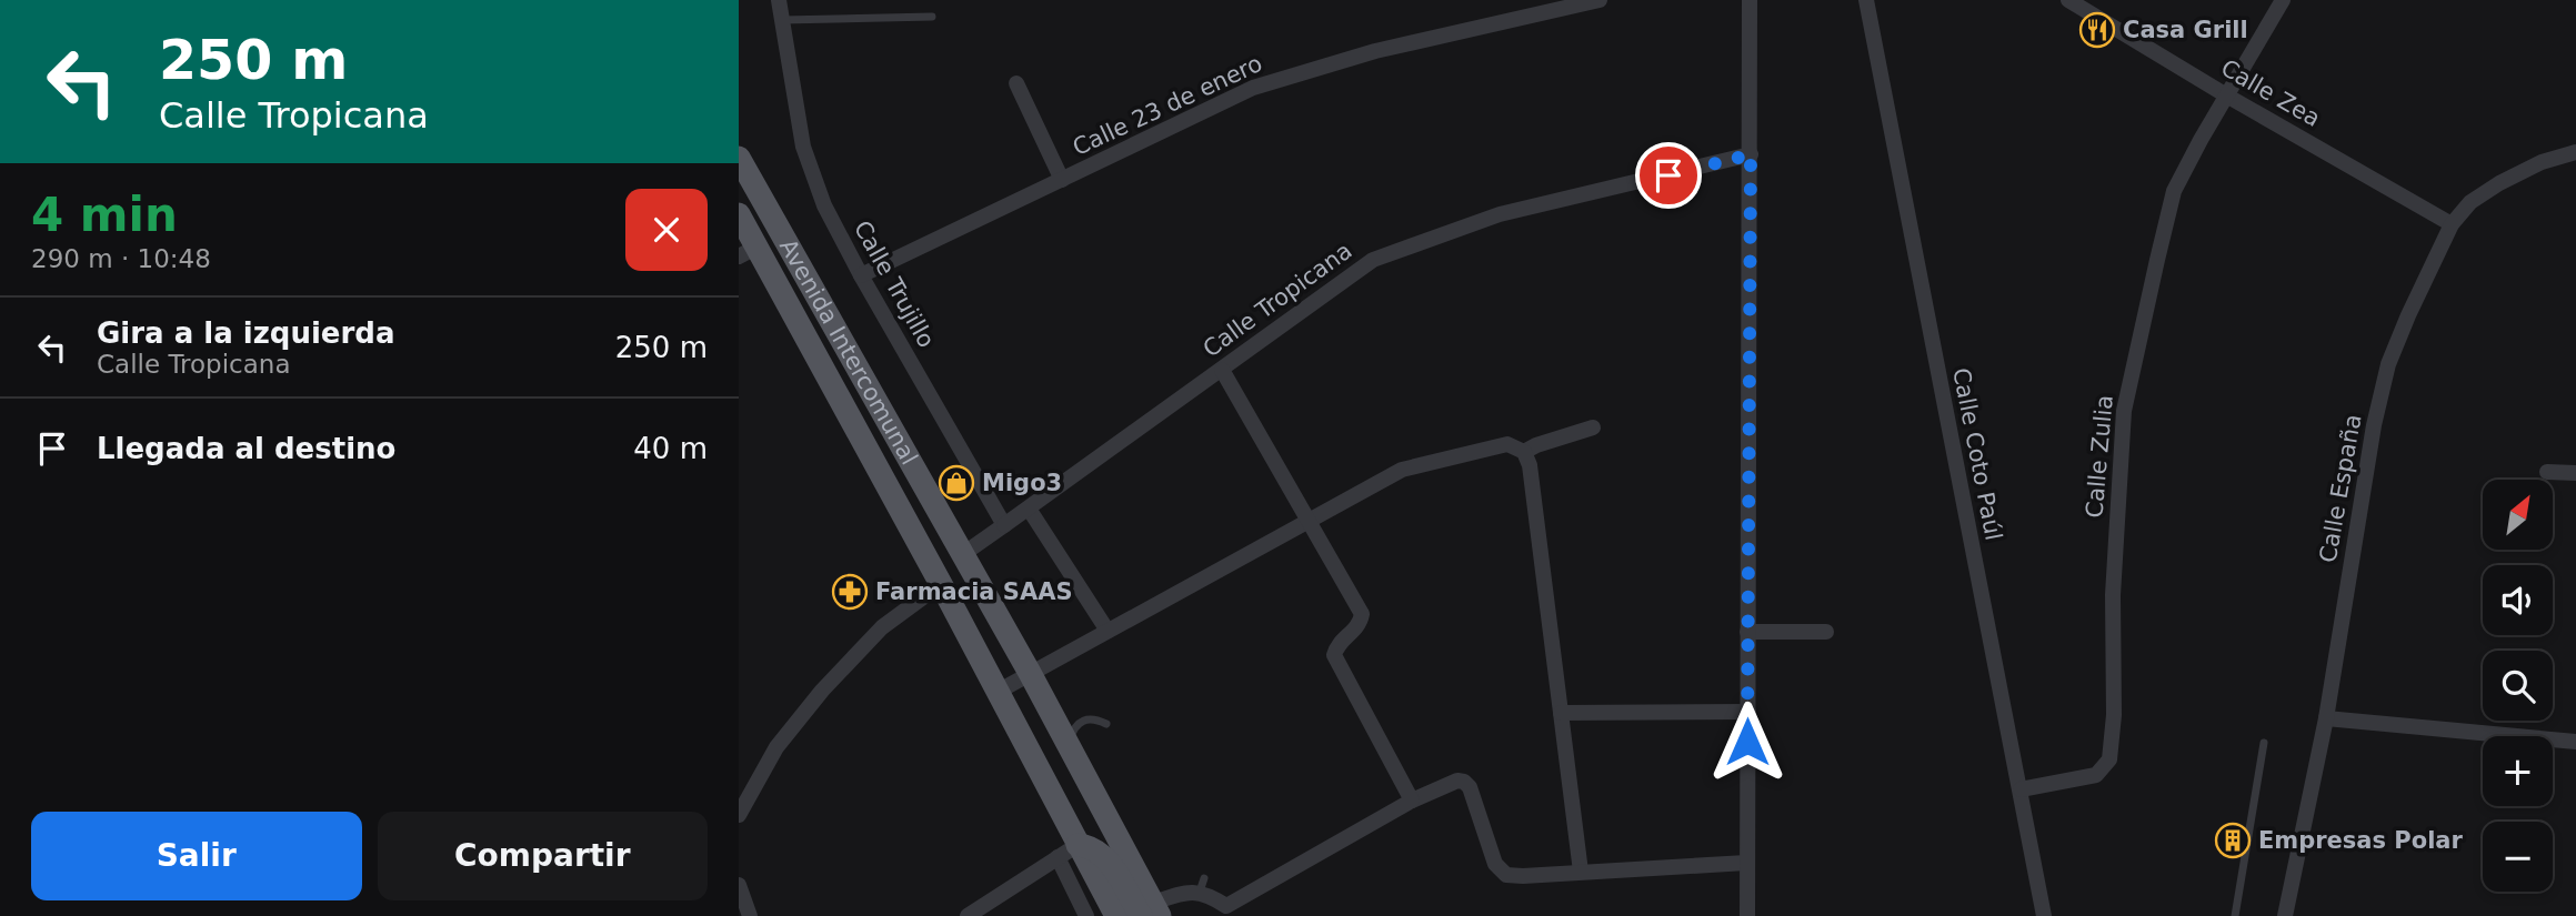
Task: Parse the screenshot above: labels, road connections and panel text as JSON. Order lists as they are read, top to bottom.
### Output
{
  "streets": {
    "main road": ["Avenida Intercomunal"],
    "street": [
      "Calle Zea",
      "Calle 23 de enero",
      "Calle Trujillo",
      "Calle Tropicana",
      "Calle Coto Paúl",
      "Calle Zulia",
      "Calle España"
    ]
  },
  "crossings": [
    ["Calle Zea", "Calle Zulia"],
    ["Calle Zea", "Calle España"],
    ["Calle 23 de enero", "Calle Trujillo"],
    ["Calle Trujillo", "Calle Tropicana"],
    ["Calle Coto Paúl", "Calle Zulia"]
  ],
  "places": {
    "restaurant": ["Casa Grill"],
    "shop": ["Migo3"],
    "pharmacy": ["Farmacia SAAS"],
    "building": ["Empresas Polar"]
  },
  "north": "top right",
  "page": {
    "turn": ["250 m", "Calle Tropicana"],
    "heading": ["4 min", "290 m · 10:48"],
    "list": [
      {
        "name": "Gira a la izquierda",
        "note": "Calle Tropicana",
        "value": "250 m"
      },
      {
        "name": "Llegada al destino",
        "value": "40 m"
      }
    ],
    "map_buttons": ["+", "−"],
    "buttons": ["Salir", "Compartir"]
  }
}
